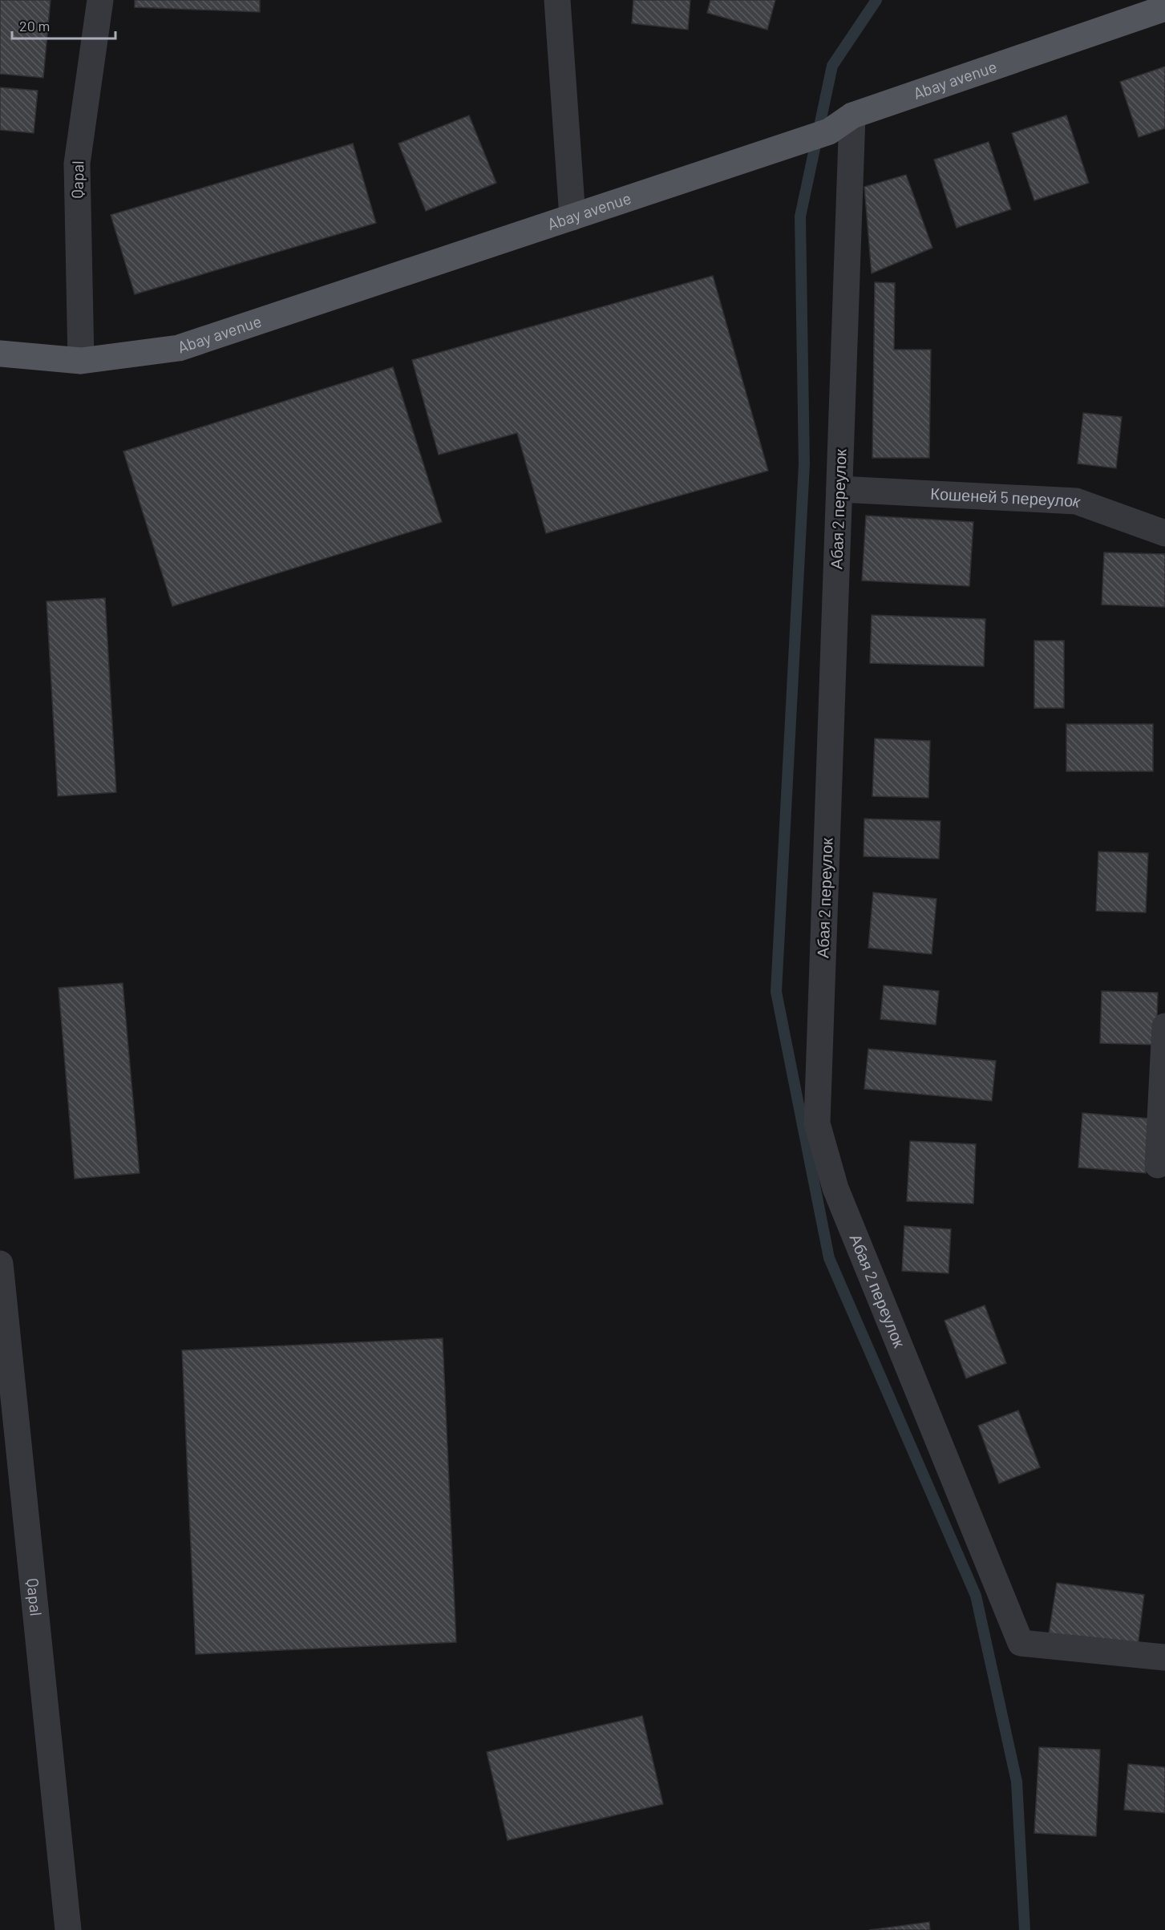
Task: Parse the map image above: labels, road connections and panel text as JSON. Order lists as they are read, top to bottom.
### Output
{
  "streets": {
    "main road": ["Abay avenue"],
    "street": ["Qapal", "Кошеней 5 переулок", "Абая 2 переулок"]
  },
  "crossings": [
    ["Abay avenue", "Qapal"],
    ["Abay avenue", "Абая 2 переулок"],
    ["Кошеней 5 переулок", "Абая 2 переулок"]
  ],
  "scale_bar": "20 m"
}
